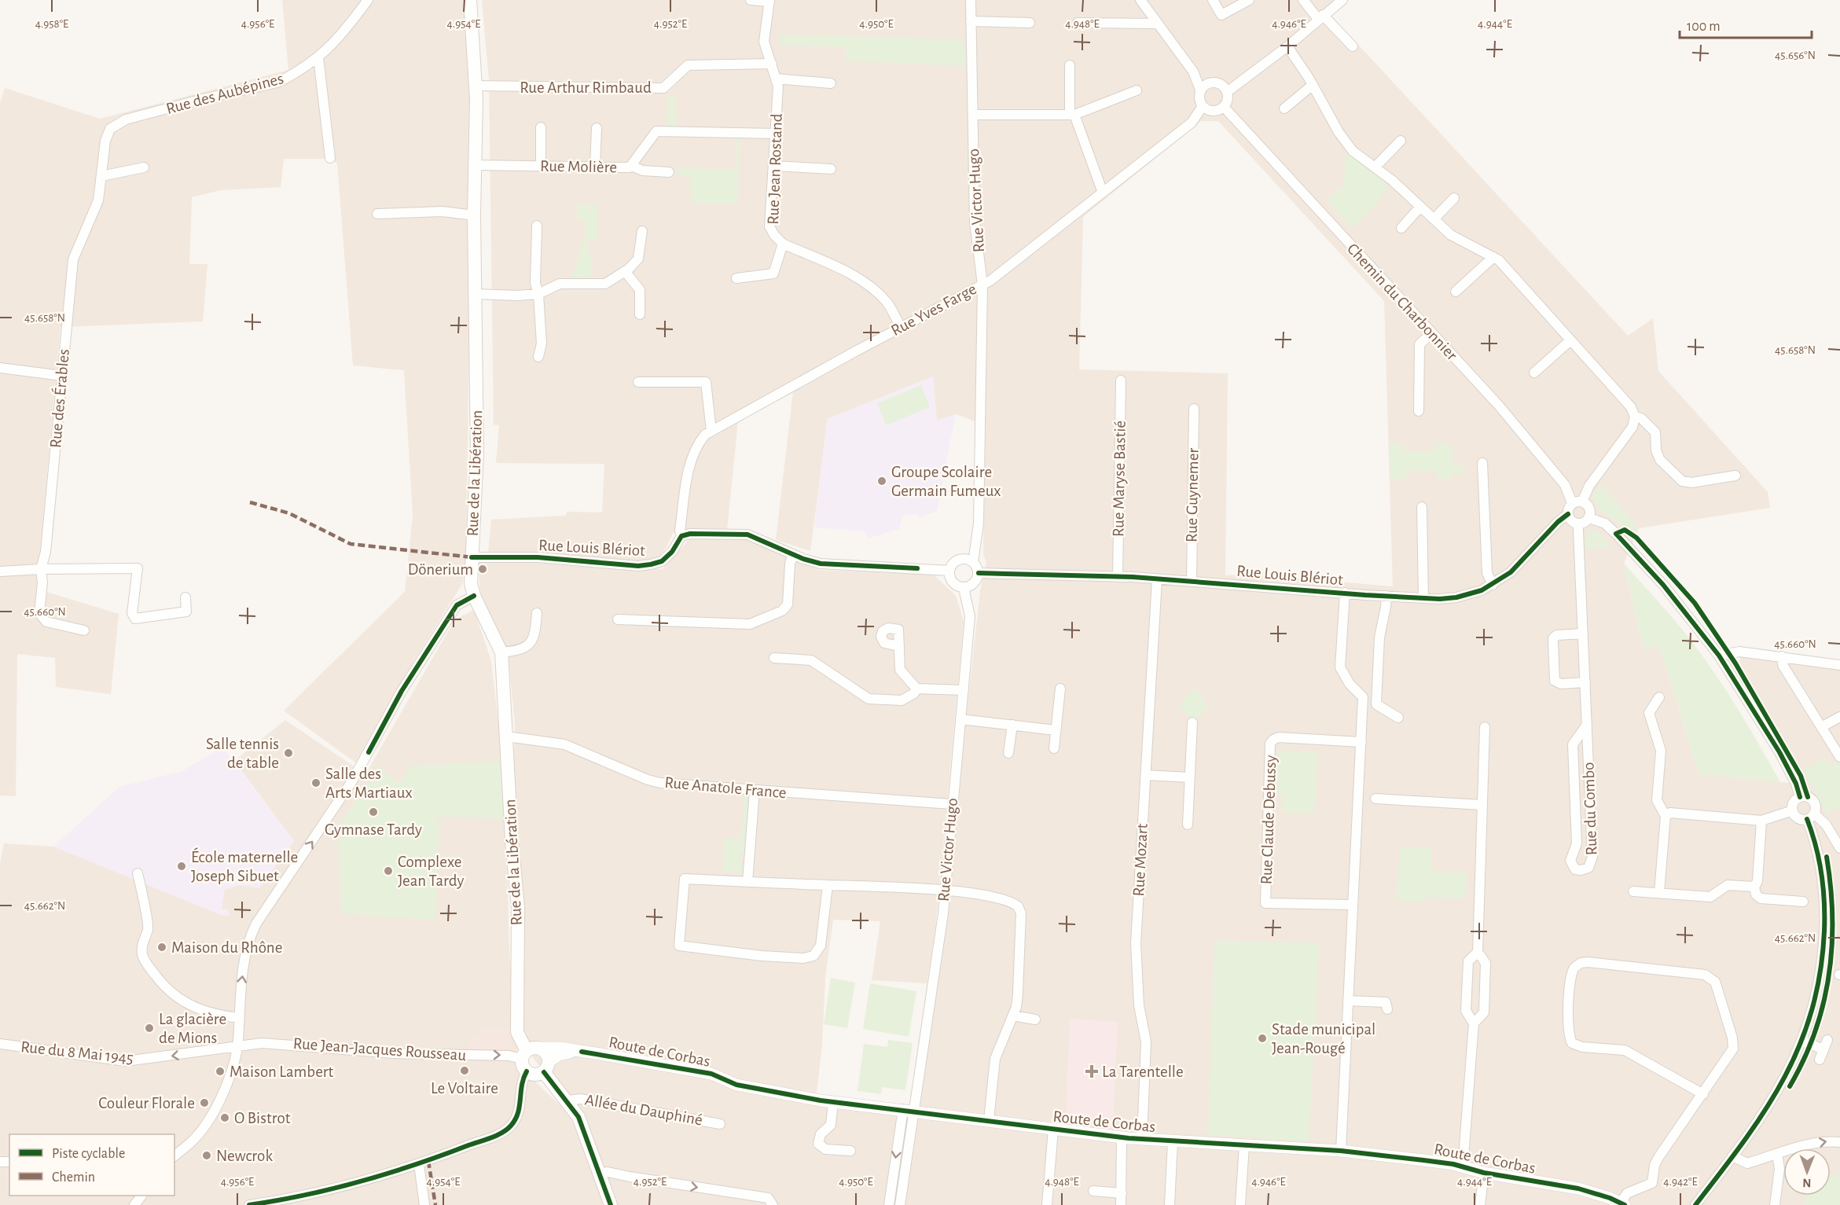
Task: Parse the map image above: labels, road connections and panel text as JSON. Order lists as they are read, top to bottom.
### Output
{
  "streets": {
    "main road": ["Rue de la Libération"],
    "street": [
      "Rue Arthur Rimbaud",
      "Rue des Aubépines",
      "Rue Molière",
      "Rue Jean Rostand",
      "Rue Victor Hugo",
      "Chemin du Charbonnier",
      "Rue Yves Farge",
      "Rue des Érables",
      "Rue Maryse Bastié",
      "Rue Guynemer",
      "Rue Louis Blériot",
      "Rue Anatole France",
      "Rue du Combo",
      "Rue Claude Debussy",
      "Rue Mozart",
      "Rue Jean-Jacques Rousseau",
      "Route de Corbas",
      "Rue du 8 Mai 1945",
      "Allée du Dauphiné"
    ]
  },
  "crossings": [
    ["Rue Arthur Rimbaud", "Rue Jean Rostand"],
    ["Rue Arthur Rimbaud", "Rue de la Libération"],
    ["Rue des Aubépines", "Rue des Érables"],
    ["Rue Molière", "Rue Jean Rostand"],
    ["Rue Molière", "Rue de la Libération"],
    ["Rue Jean Rostand", "Rue Yves Farge"],
    ["Rue Victor Hugo", "Rue Yves Farge"],
    ["Rue Victor Hugo", "Rue Louis Blériot"],
    ["Rue Victor Hugo", "Rue Anatole France"],
    ["Rue Victor Hugo", "Route de Corbas"],
    ["Chemin du Charbonnier", "Rue Yves Farge"],
    ["Chemin du Charbonnier", "Rue Louis Blériot"],
    ["Chemin du Charbonnier", "Rue du Combo"],
    ["Rue Yves Farge", "Rue Louis Blériot"],
    ["Rue de la Libération", "Rue Louis Blériot"],
    ["Rue de la Libération", "Rue Anatole France"],
    ["Rue de la Libération", "Rue Jean-Jacques Rousseau"],
    ["Rue de la Libération", "Route de Corbas"],
    ["Rue Maryse Bastié", "Rue Louis Blériot"],
    ["Rue Guynemer", "Rue Louis Blériot"],
    ["Rue Louis Blériot", "Rue du Combo"],
    ["Rue Louis Blériot", "Rue Mozart"],
    ["Rue Mozart", "Route de Corbas"],
    ["Rue Jean-Jacques Rousseau", "Route de Corbas"],
    ["Rue Jean-Jacques Rousseau", "Rue du 8 Mai 1945"]
  ],
  "one_way": ["Rue Jean-Jacques Rousseau", "Rue du 8 Mai 1945"],
  "places": {
    "other": [
      "Groupe Scolaire Germain Fumeux",
      "Dönerium",
      "Salle tennis de table",
      "Salle des Arts Martiaux",
      "Gymnase Tardy",
      "École maternelle Joseph Sibuet",
      "Complexe Jean Tardy",
      "Maison du Rhône",
      "La glacière de Mions",
      "Stade municipal Jean-Rougé",
      "Le Voltaire",
      "Maison Lambert",
      "Couleur Florale",
      "O Bistrot",
      "Newcrok"
    ],
    "health": ["La Tarentelle"]
  },
  "legend": ["Piste cyclable", "Chemin"],
  "scale_bar": "100 m",
  "north": "bottom",
  "coordinates": [
    "4.958°E",
    "4.956°E",
    "4.954°E",
    "4.952°E",
    "4.950°E",
    "4.948°E",
    "4.946°E",
    "4.944°E",
    "45.656°N",
    "45.658°N",
    "45.660°N",
    "45.662°N",
    "4.942°E"
  ]
}
